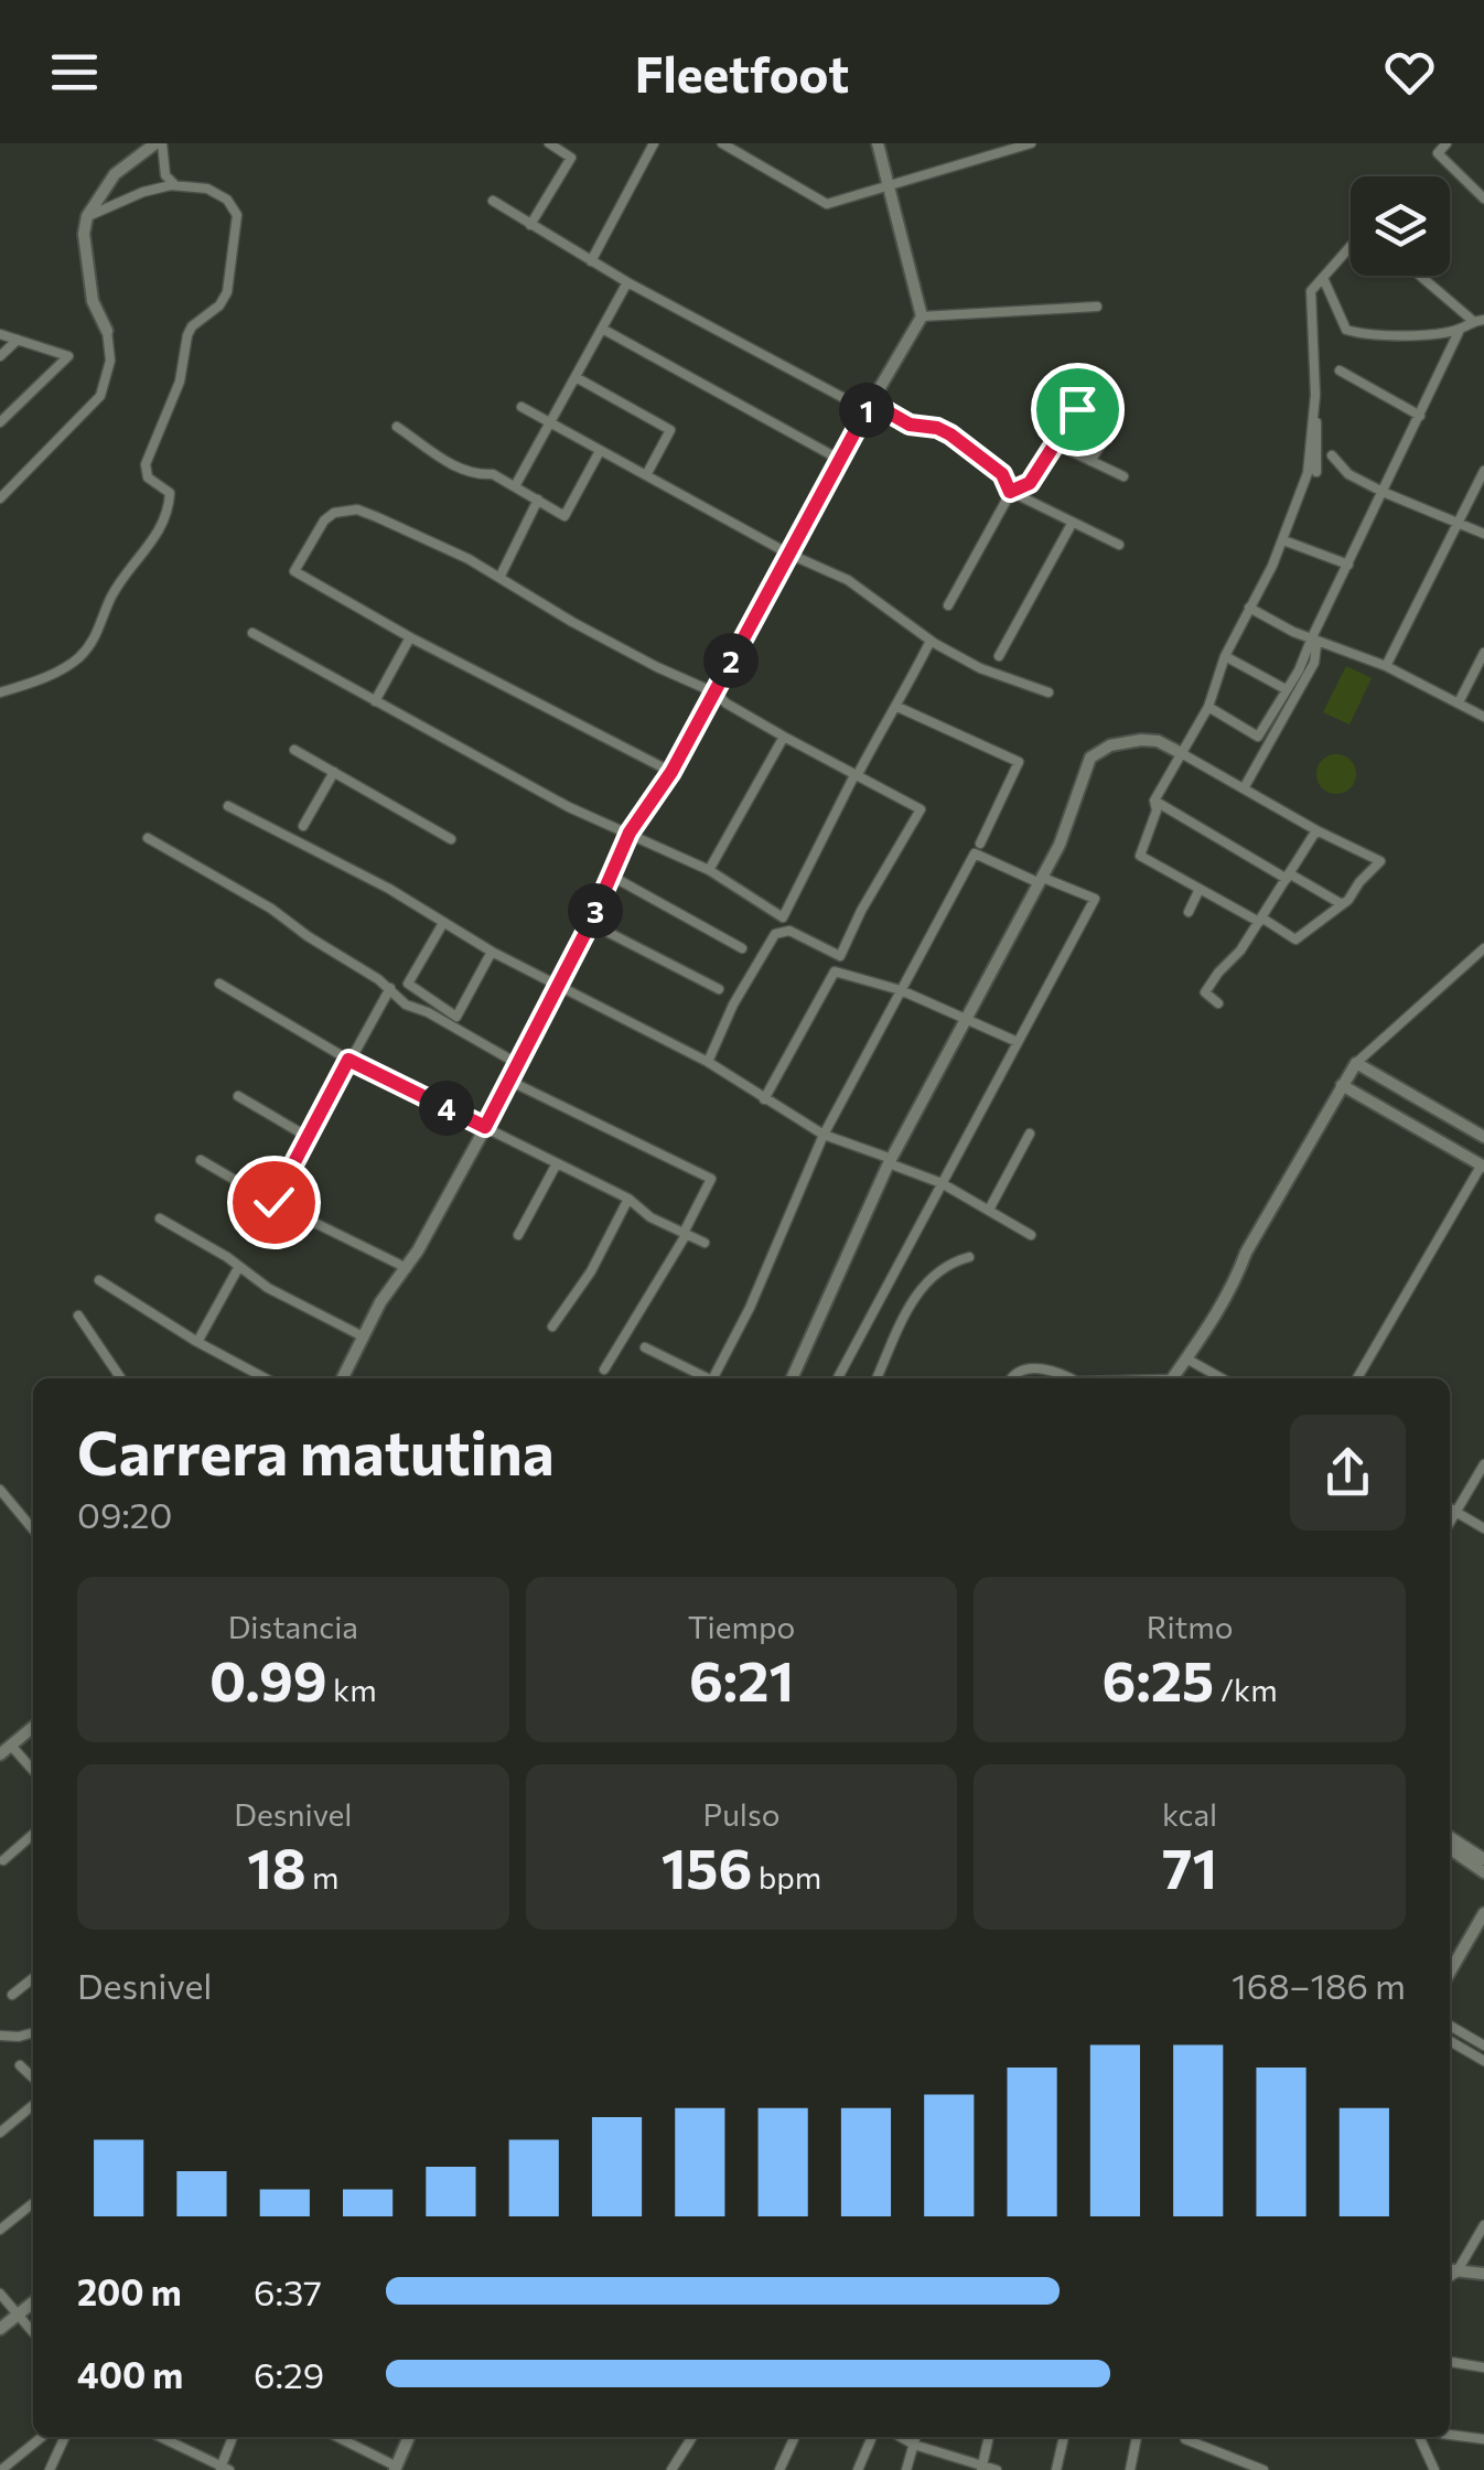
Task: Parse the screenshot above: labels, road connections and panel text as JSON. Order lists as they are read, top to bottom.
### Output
{
  "page": {
    "header": "Fleetfoot",
    "pins": [
      "1",
      "2",
      "3",
      "4"
    ],
    "heading": ["Carrera matutina", "09:20"],
    "stats": [
      ["Distancia", "0.99 km"],
      ["Tiempo", "6:21"],
      ["Ritmo", "6:25 /km"],
      ["Desnivel", "18 m"],
      ["Pulso", "156 bpm"],
      ["kcal", "71"]
    ],
    "chart": ["Desnivel", "168–186 m"],
    "list": [
      {
        "name": "200 m",
        "note": "6:37"
      },
      {
        "name": "400 m",
        "note": "6:29"
      }
    ]
  }
}
